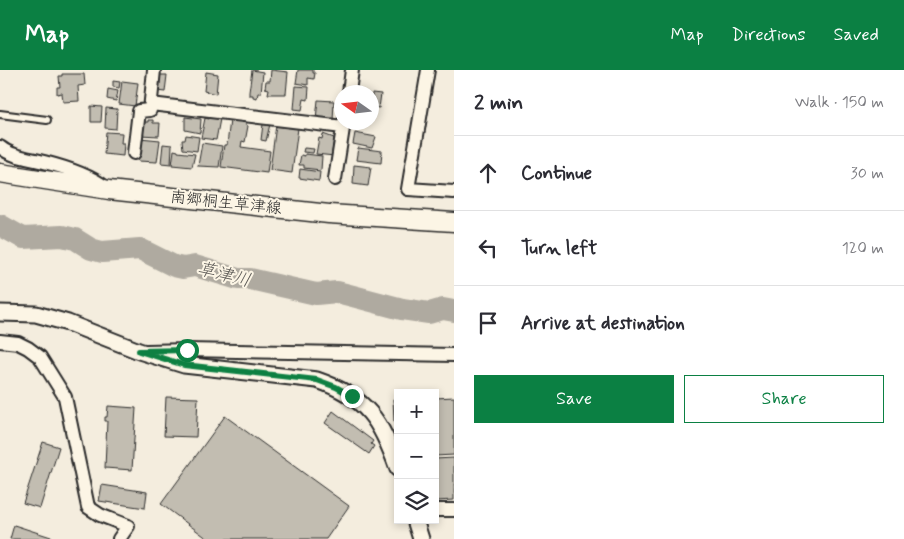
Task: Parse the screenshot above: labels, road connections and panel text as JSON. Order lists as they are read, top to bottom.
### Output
{
  "streets": {
    "main road": ["南郷桐生草津線"]
  },
  "water": ["草津川"],
  "north": "left",
  "page": {
    "header": "Map",
    "nav": ["Map", "Directions", "Saved"],
    "heading": ["2 min", "Walk · 150 m"],
    "list": [
      ["Continue", "30 m"],
      ["Turn left", "120 m"],
      "Arrive at destination"
    ],
    "buttons": ["Save", "Share"],
    "map_buttons": ["+", "−"]
  }
}
